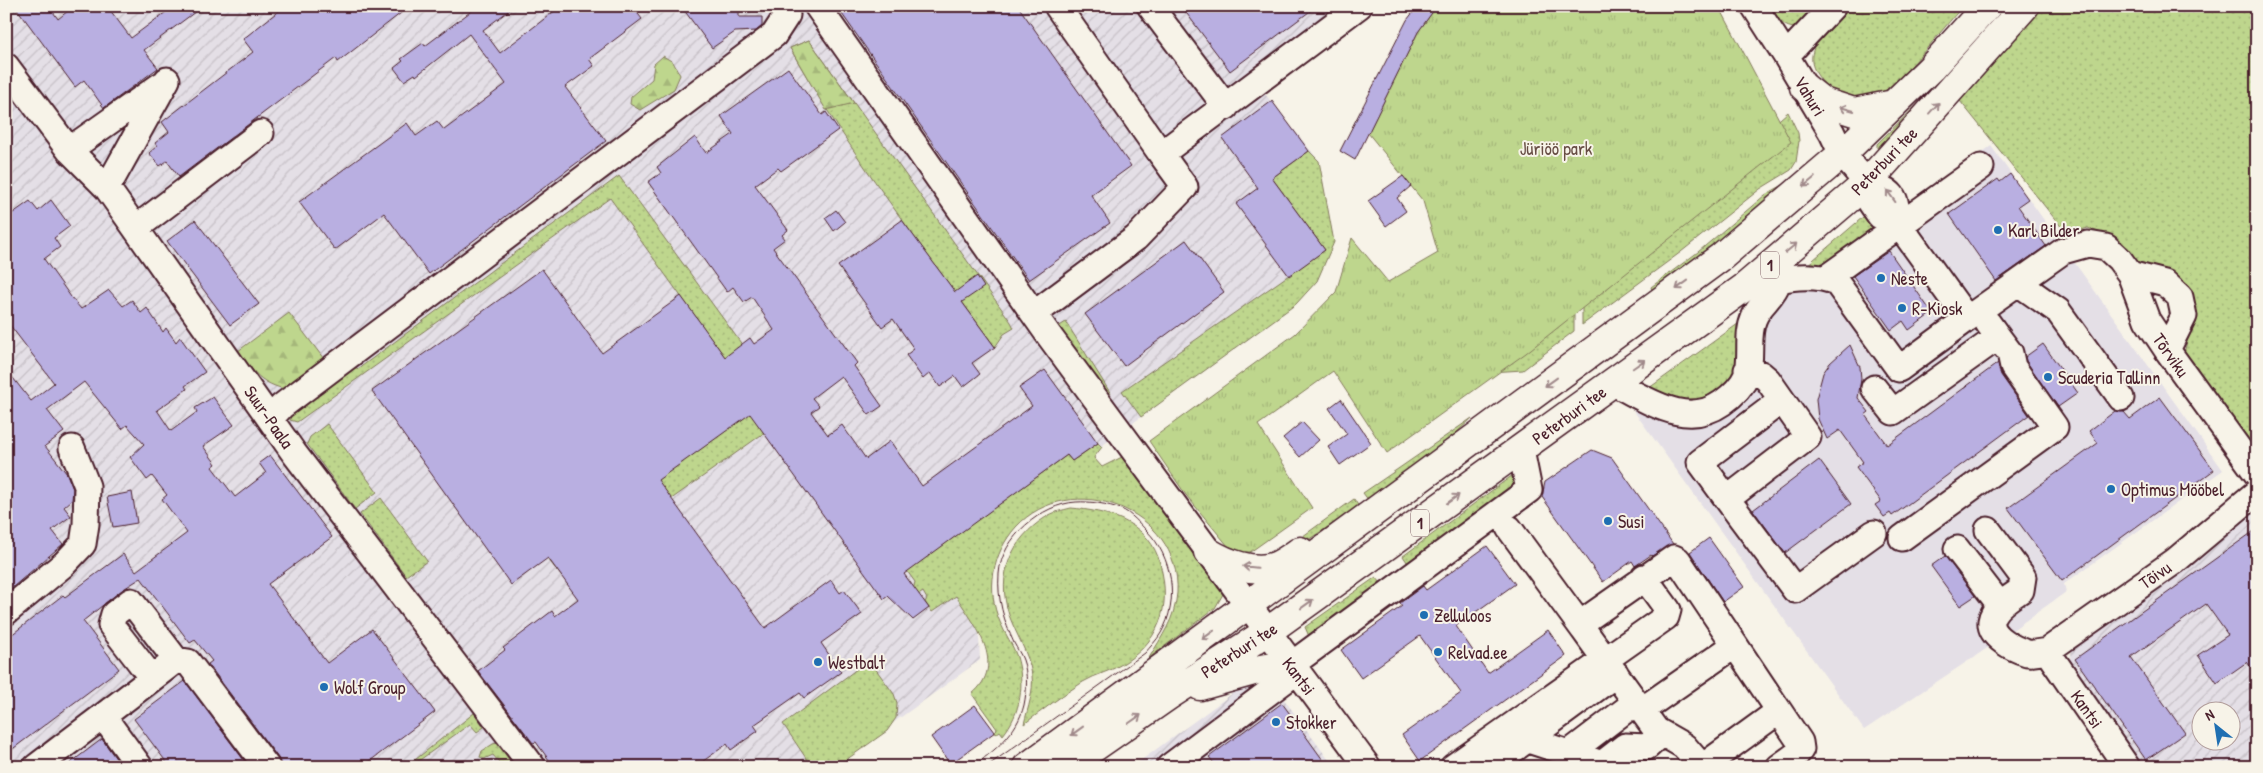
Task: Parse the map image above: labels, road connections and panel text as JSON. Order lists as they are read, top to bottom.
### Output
{
  "streets": {
    "highway": ["Peterburi tee", "1"],
    "street": [
      "Vahuri",
      "Tõrviku",
      "Suur-Paala",
      "Tõivu",
      "Kantsi"
    ]
  },
  "crossings": [
    ["Vahuri", "Peterburi tee"],
    ["Peterburi tee", "Kantsi"],
    ["Tõivu", "Kantsi"]
  ],
  "parks": ["Jüriöö park"],
  "places": [
    "Karl Bilder",
    "Neste",
    "R-Kiosk",
    "Scuderia Tallinn",
    "Optimus Mööbel",
    "Susi",
    "Zelluloos",
    "Relvad.ee",
    "Westbalt",
    "Wolf Group",
    "Stokker"
  ],
  "north": "top left"
}
